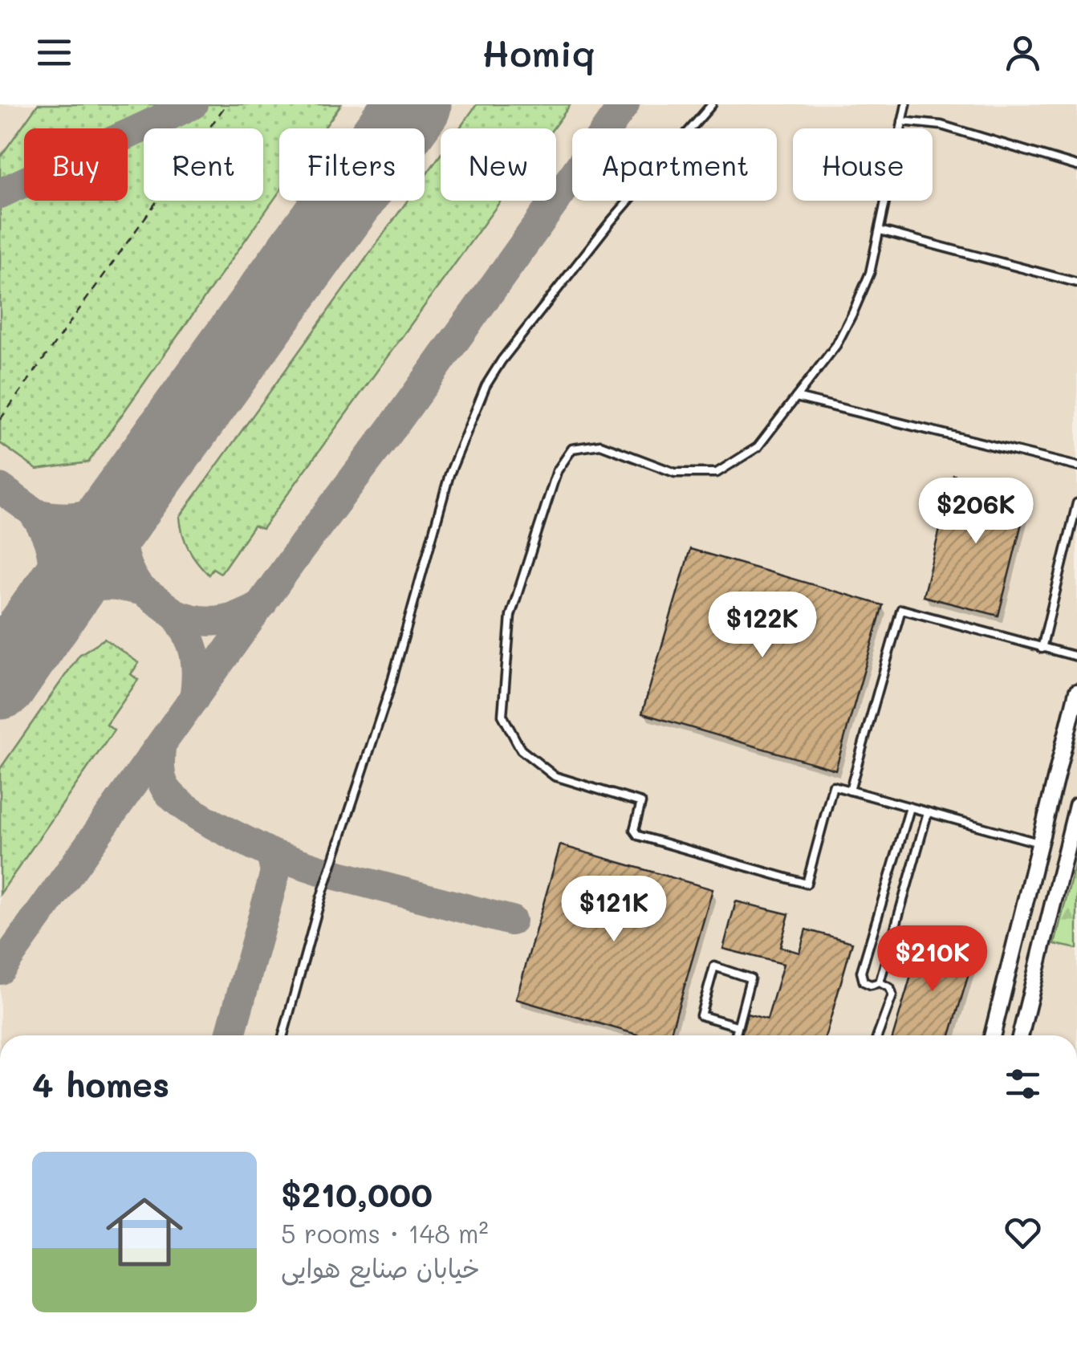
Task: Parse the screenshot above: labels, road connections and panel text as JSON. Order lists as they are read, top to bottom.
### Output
{
  "page": {
    "header": "Homiq",
    "chip": [
      "Buy",
      "Rent",
      "Filters",
      "New",
      "Apartment",
      "House"
    ],
    "price": [
      "$206K",
      "$122K",
      "$121K",
      "$210K"
    ],
    "heading": "4 homes",
    "list": [
      {
        "name": "$210,000",
        "note": "5 rooms · 148 m² · خیابان صنایع هوایی"
      }
    ]
  }
}
